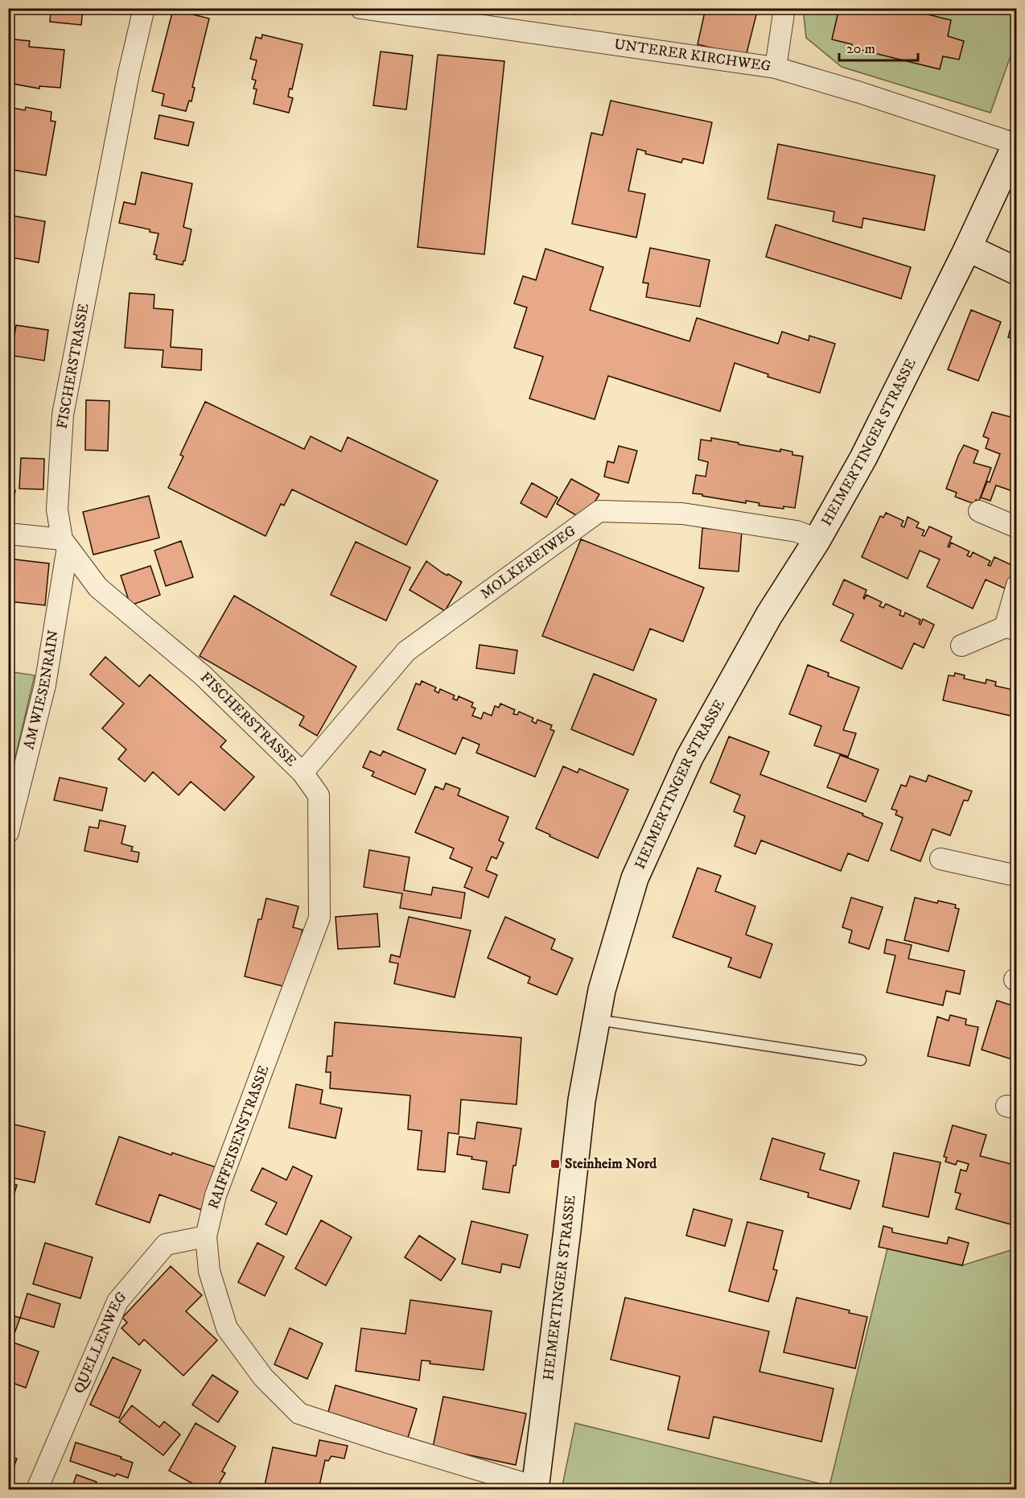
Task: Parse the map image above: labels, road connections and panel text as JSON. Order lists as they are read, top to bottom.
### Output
{
  "streets": {
    "street": [
      "UNTERER KIRCHWEG",
      "FISCHERSTRASSE",
      "HEIMERTINGER STRASSE",
      "MOLKEREIWEG",
      "AM WIESENRAIN",
      "RAIFFEISENSTRASSE",
      "QUELLENWEG"
    ]
  },
  "crossings": [
    ["UNTERER KIRCHWEG", "HEIMERTINGER STRASSE"],
    ["FISCHERSTRASSE", "MOLKEREIWEG"],
    ["FISCHERSTRASSE", "AM WIESENRAIN"],
    ["FISCHERSTRASSE", "RAIFFEISENSTRASSE"],
    ["HEIMERTINGER STRASSE", "MOLKEREIWEG"],
    ["HEIMERTINGER STRASSE", "RAIFFEISENSTRASSE"],
    ["MOLKEREIWEG", "RAIFFEISENSTRASSE"],
    ["RAIFFEISENSTRASSE", "QUELLENWEG"]
  ],
  "places": {
    "transit": ["Steinheim Nord"]
  },
  "scale_bar": "20 m"
}
